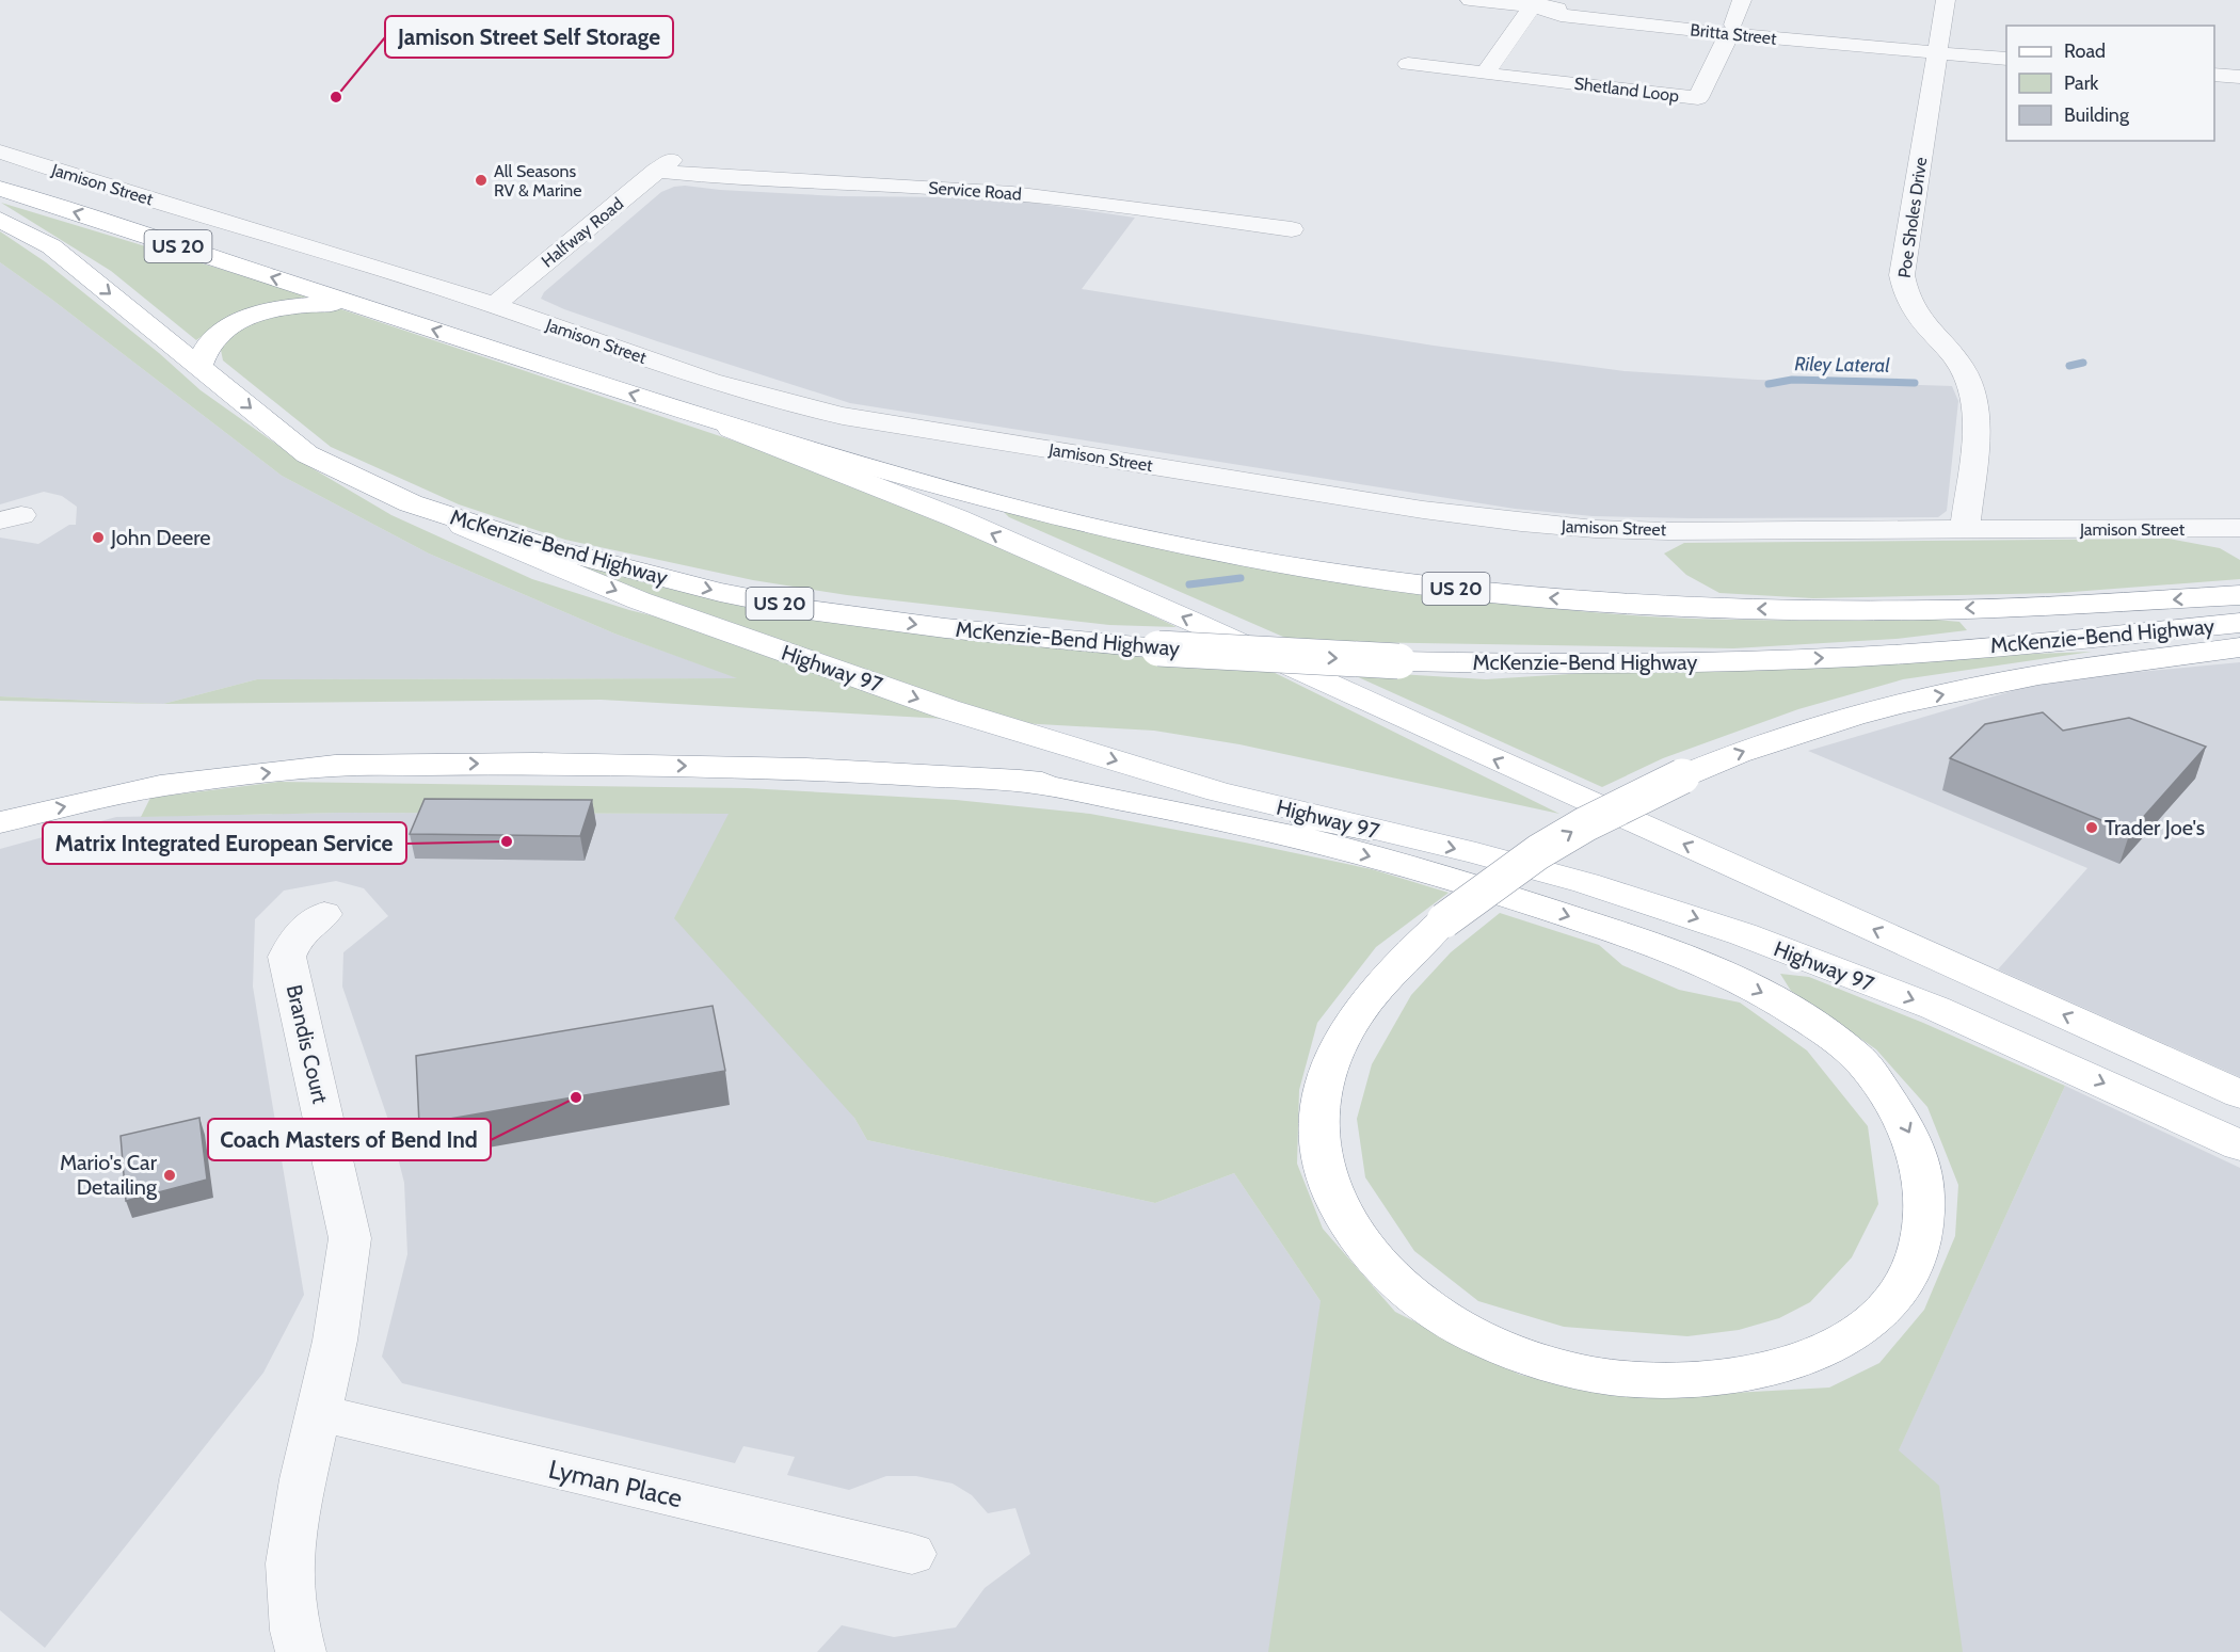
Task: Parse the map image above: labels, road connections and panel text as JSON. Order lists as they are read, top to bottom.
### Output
{
  "streets": {
    "main road": ["US 20", "McKenzie-Bend Highway", "Highway 97"],
    "street": [
      "Britta Street",
      "Shetland Loop",
      "Jamison Street",
      "Service Road",
      "Poe Sholes Drive",
      "Halfway Road",
      "Brandis Court",
      "Lyman Place"
    ]
  },
  "crossings": [
    ["Britta Street", "Shetland Loop"],
    ["Britta Street", "Poe Sholes Drive"],
    ["Jamison Street", "Poe Sholes Drive"],
    ["Jamison Street", "Halfway Road"],
    ["Service Road", "Halfway Road"],
    ["McKenzie-Bend Highway", "Highway 97"],
    ["Brandis Court", "Lyman Place"]
  ],
  "water": ["Riley Lateral"],
  "places": [
    "Jamison Street Self Storage",
    "All Seasons RV & Marine",
    "John Deere",
    "Trader Joe's",
    "Matrix Integrated European Service",
    "Coach Masters of Bend Ind",
    "Mario's Car Detailing"
  ],
  "legend": ["Road", "Park", "Building"]
}
